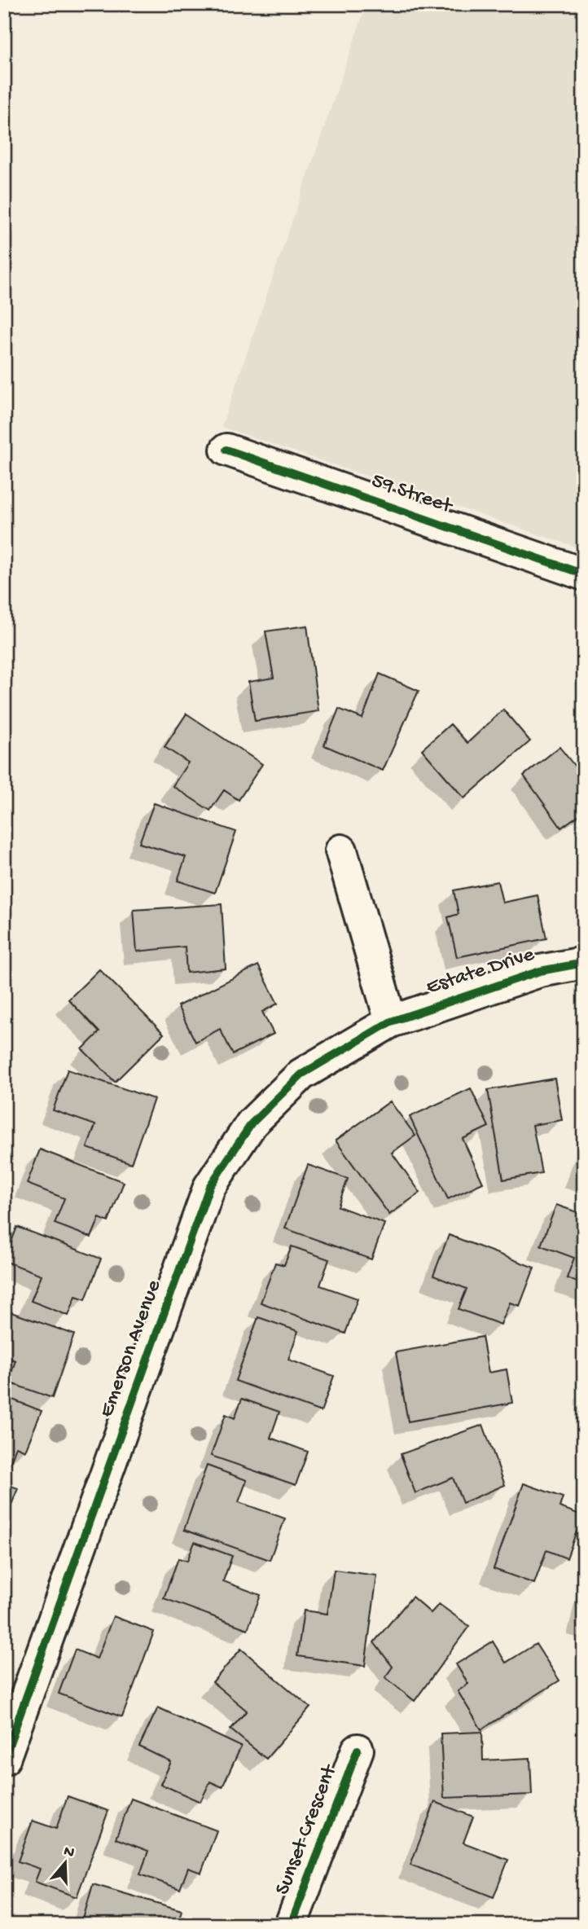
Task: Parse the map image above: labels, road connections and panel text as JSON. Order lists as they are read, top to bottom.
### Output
{
  "streets": {
    "street": [
      "59 Street",
      "Estate Drive",
      "Emerson Avenue",
      "Sunset Crescent"
    ]
  },
  "crossings": [
    ["Estate Drive", "Emerson Avenue"]
  ],
  "north": "top"
}
